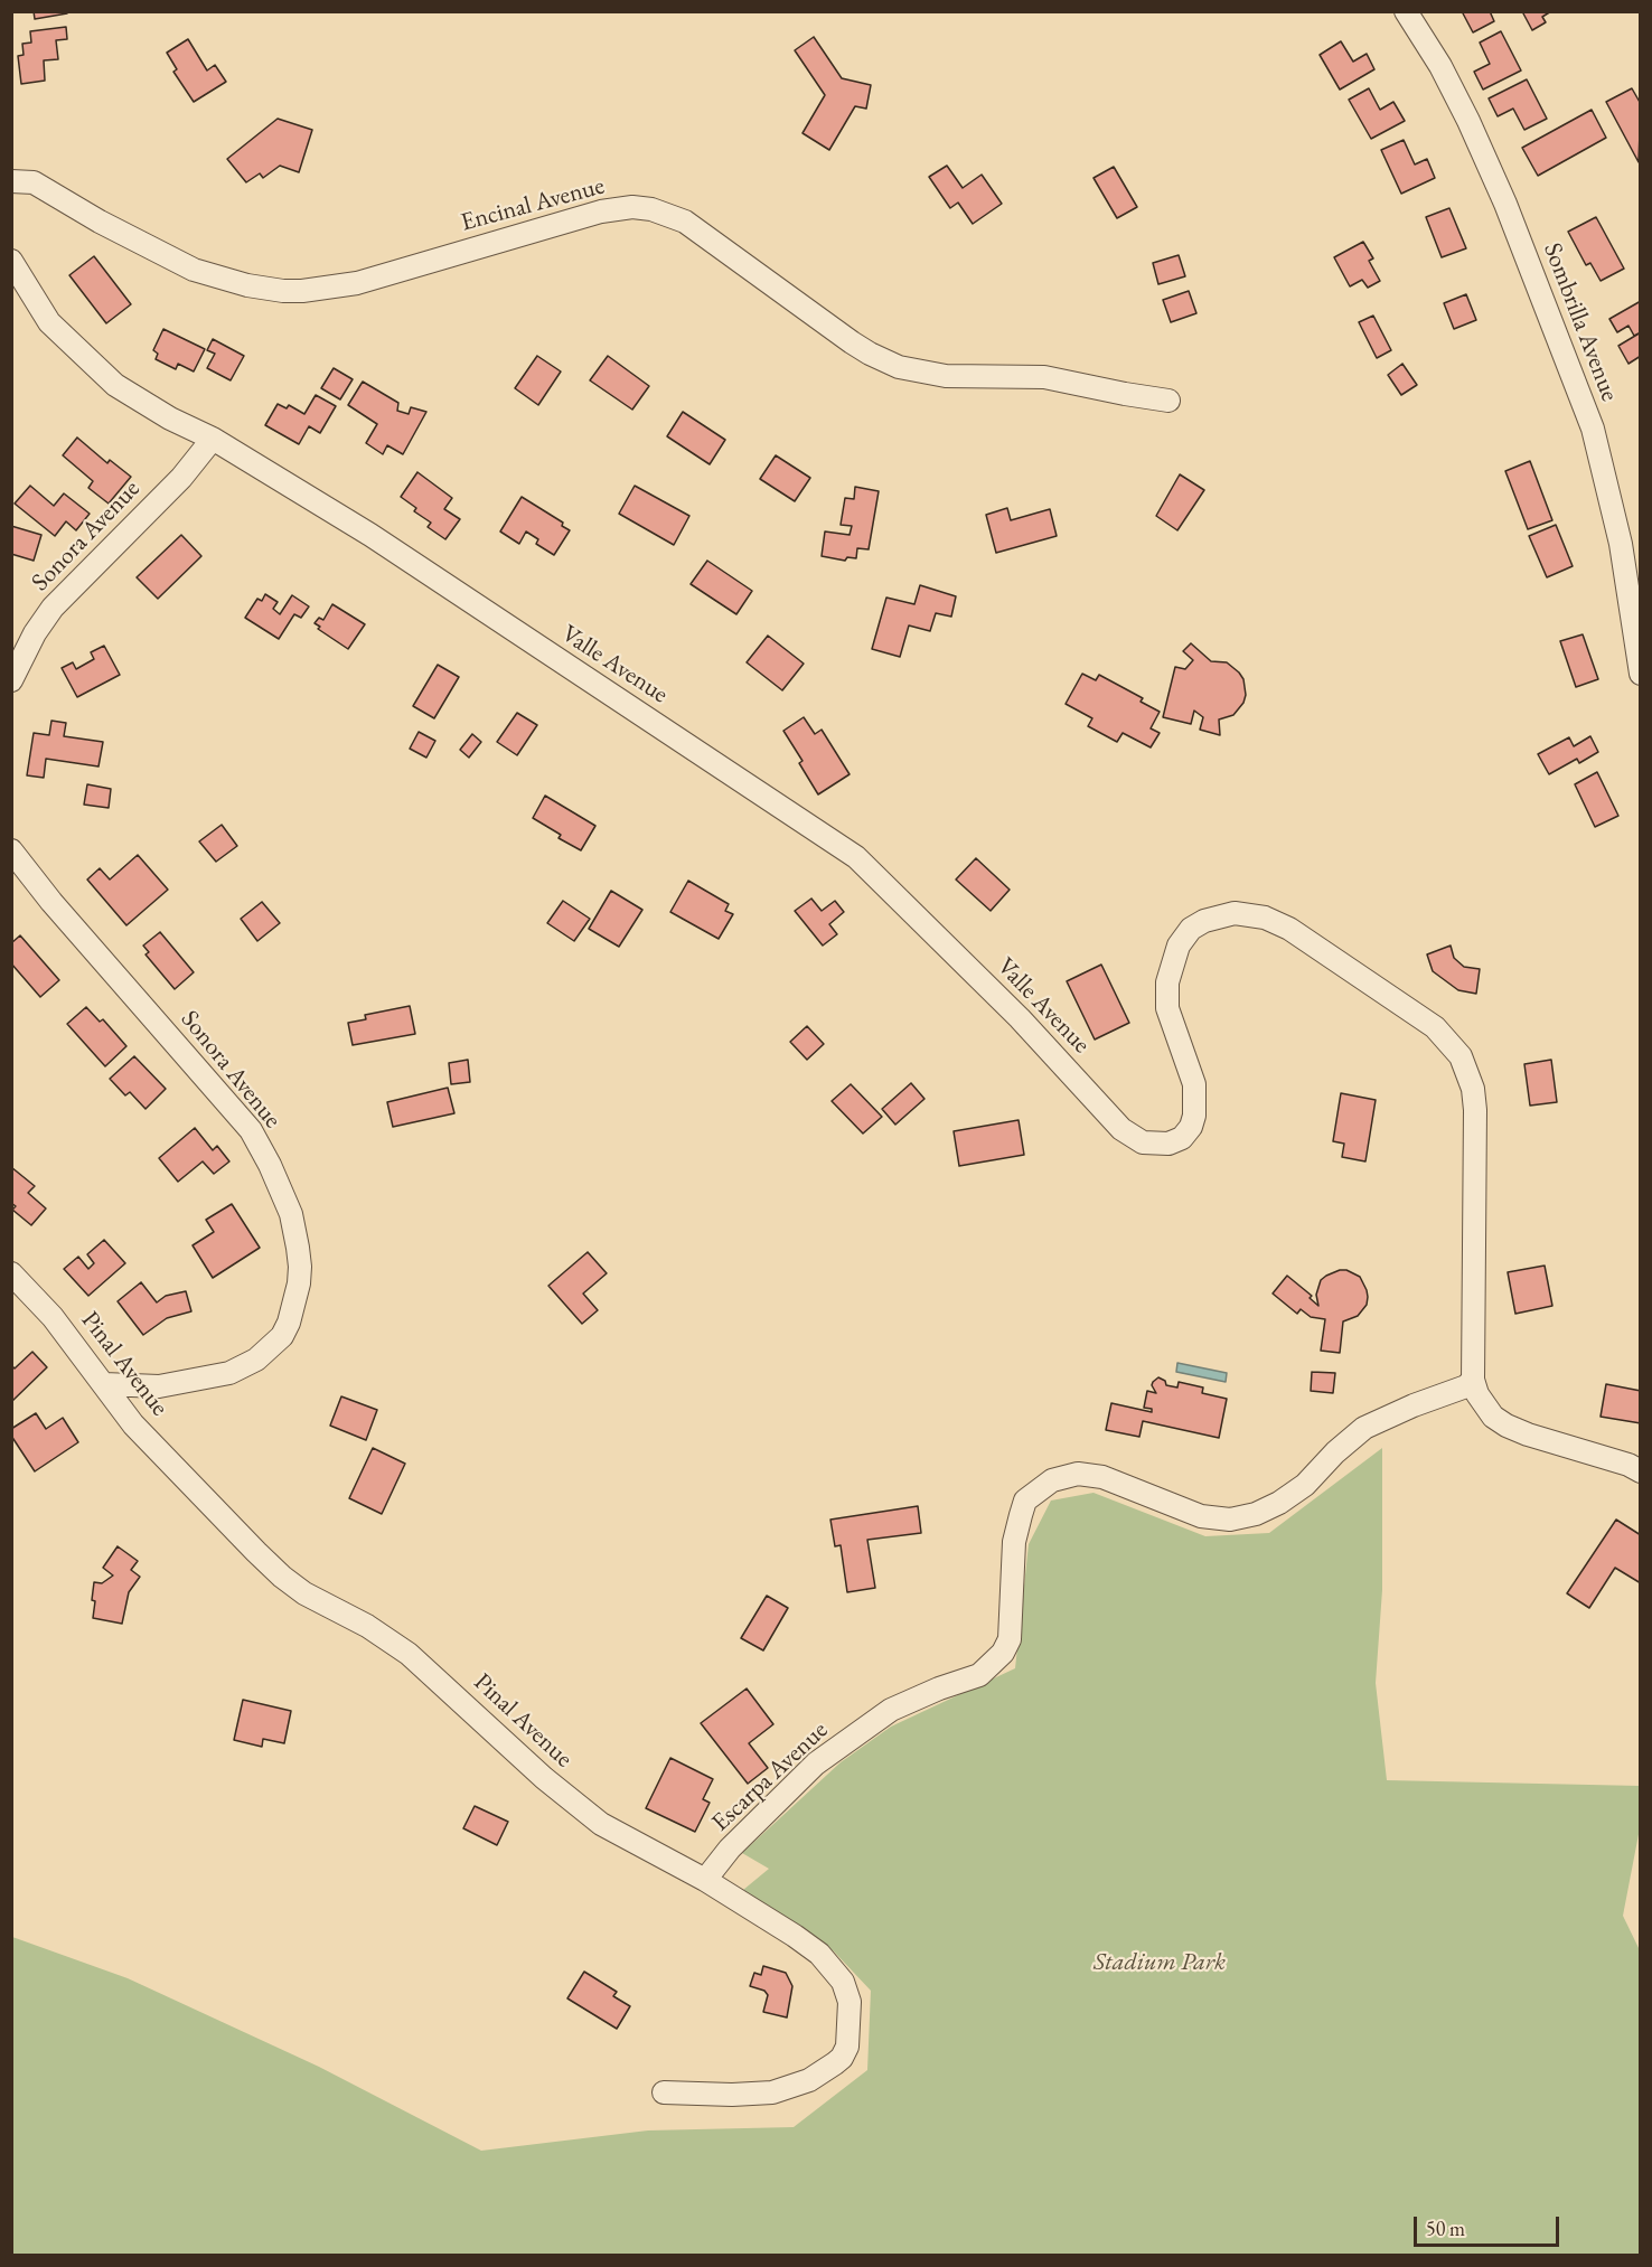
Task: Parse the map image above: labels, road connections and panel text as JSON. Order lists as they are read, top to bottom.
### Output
{
  "streets": {
    "street": [
      "Encinal Avenue",
      "Sombrilla Avenue",
      "Sonora Avenue",
      "Valle Avenue",
      "Pinal Avenue",
      "Escarpa Avenue"
    ]
  },
  "crossings": [
    ["Sonora Avenue", "Valle Avenue"],
    ["Sonora Avenue", "Pinal Avenue"],
    ["Valle Avenue", "Escarpa Avenue"],
    ["Pinal Avenue", "Escarpa Avenue"]
  ],
  "parks": ["Stadium Park"],
  "scale_bar": "50 m"
}
